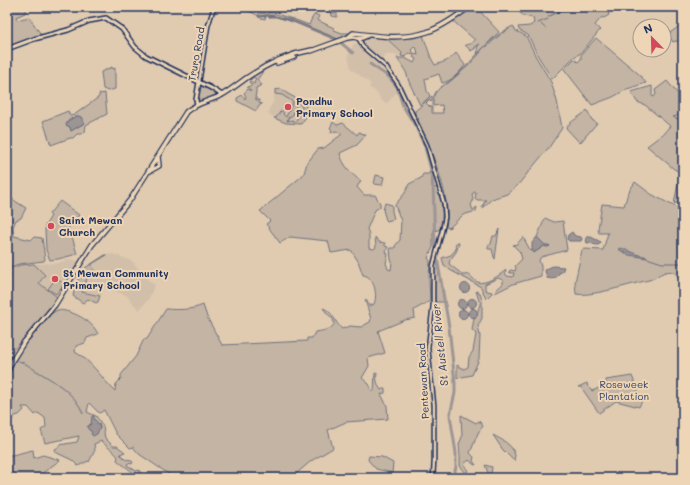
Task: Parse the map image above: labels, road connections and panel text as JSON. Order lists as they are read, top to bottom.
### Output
{
  "streets": {
    "main road": ["Truro Road", "Pentewan Road"]
  },
  "water": ["St Austell River"],
  "parks": ["Roseweek Plantation"],
  "places": ["Pondhu Primary School", "Saint Mewan Church", "St Mewan Community Primary School"],
  "north": "top left"
}
